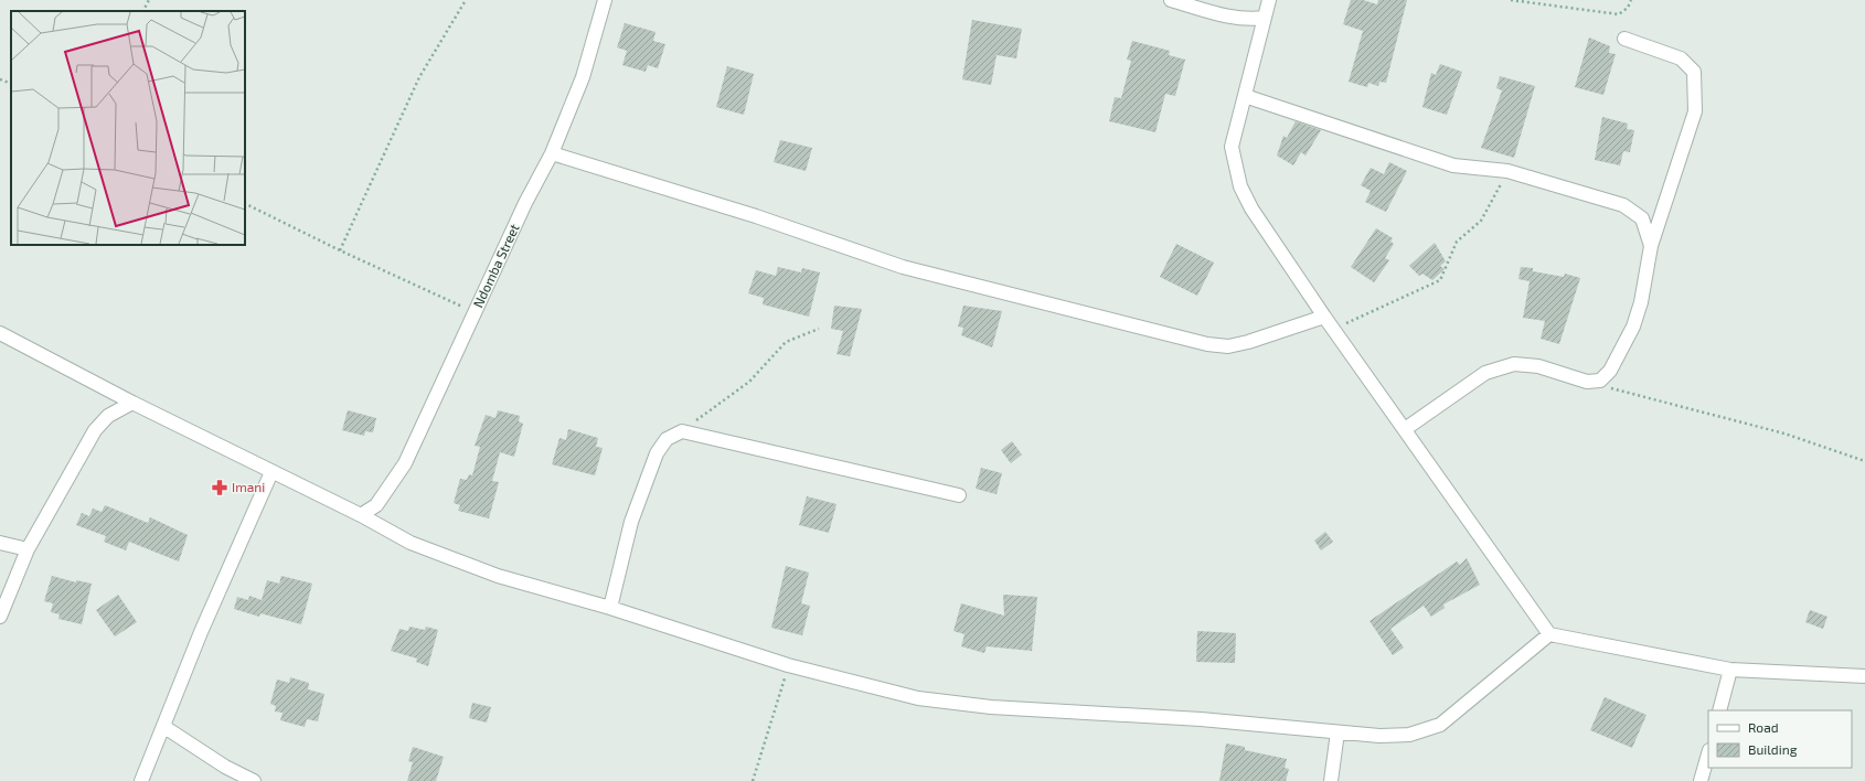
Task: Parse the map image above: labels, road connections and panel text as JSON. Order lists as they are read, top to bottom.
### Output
{
  "streets": {
    "street": ["Ndomba Street"]
  },
  "places": {
    "pharmacy": ["Imani"]
  },
  "legend": ["Road", "Building"]
}
